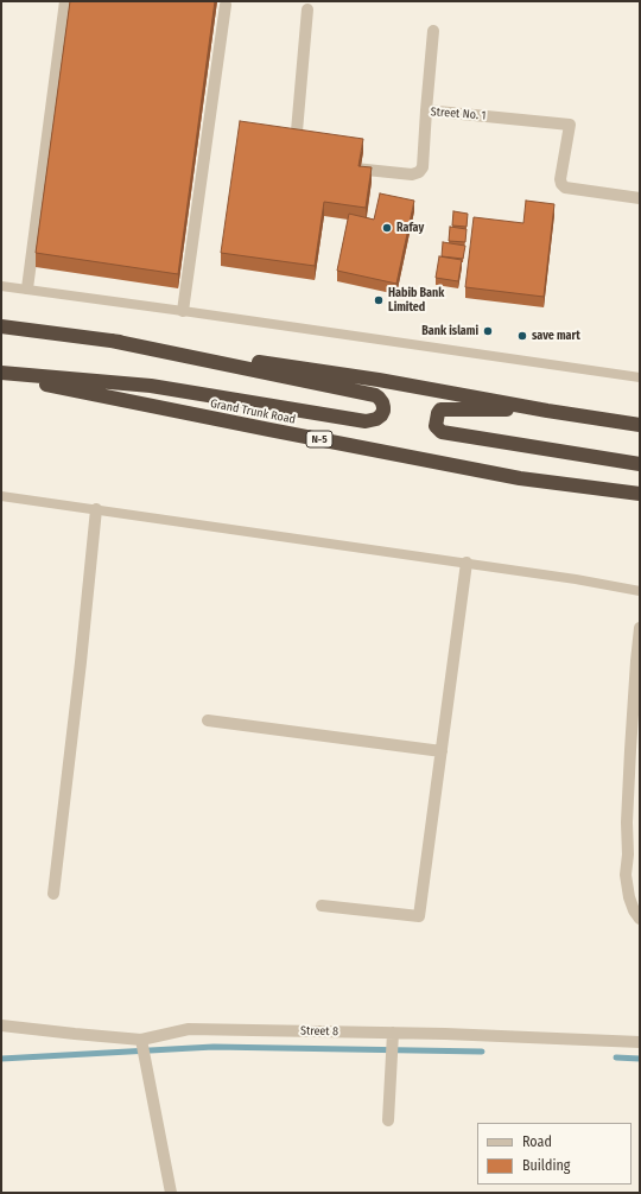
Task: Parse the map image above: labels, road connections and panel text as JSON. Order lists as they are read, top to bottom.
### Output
{
  "streets": {
    "highway": ["Grand Trunk Road", "N-5"],
    "street": ["Street No. 1", "Street 8"]
  },
  "places": [
    "Rafay",
    "Habib Bank Limited",
    "Bank islami",
    "save mart"
  ],
  "legend": ["Road", "Building"]
}
